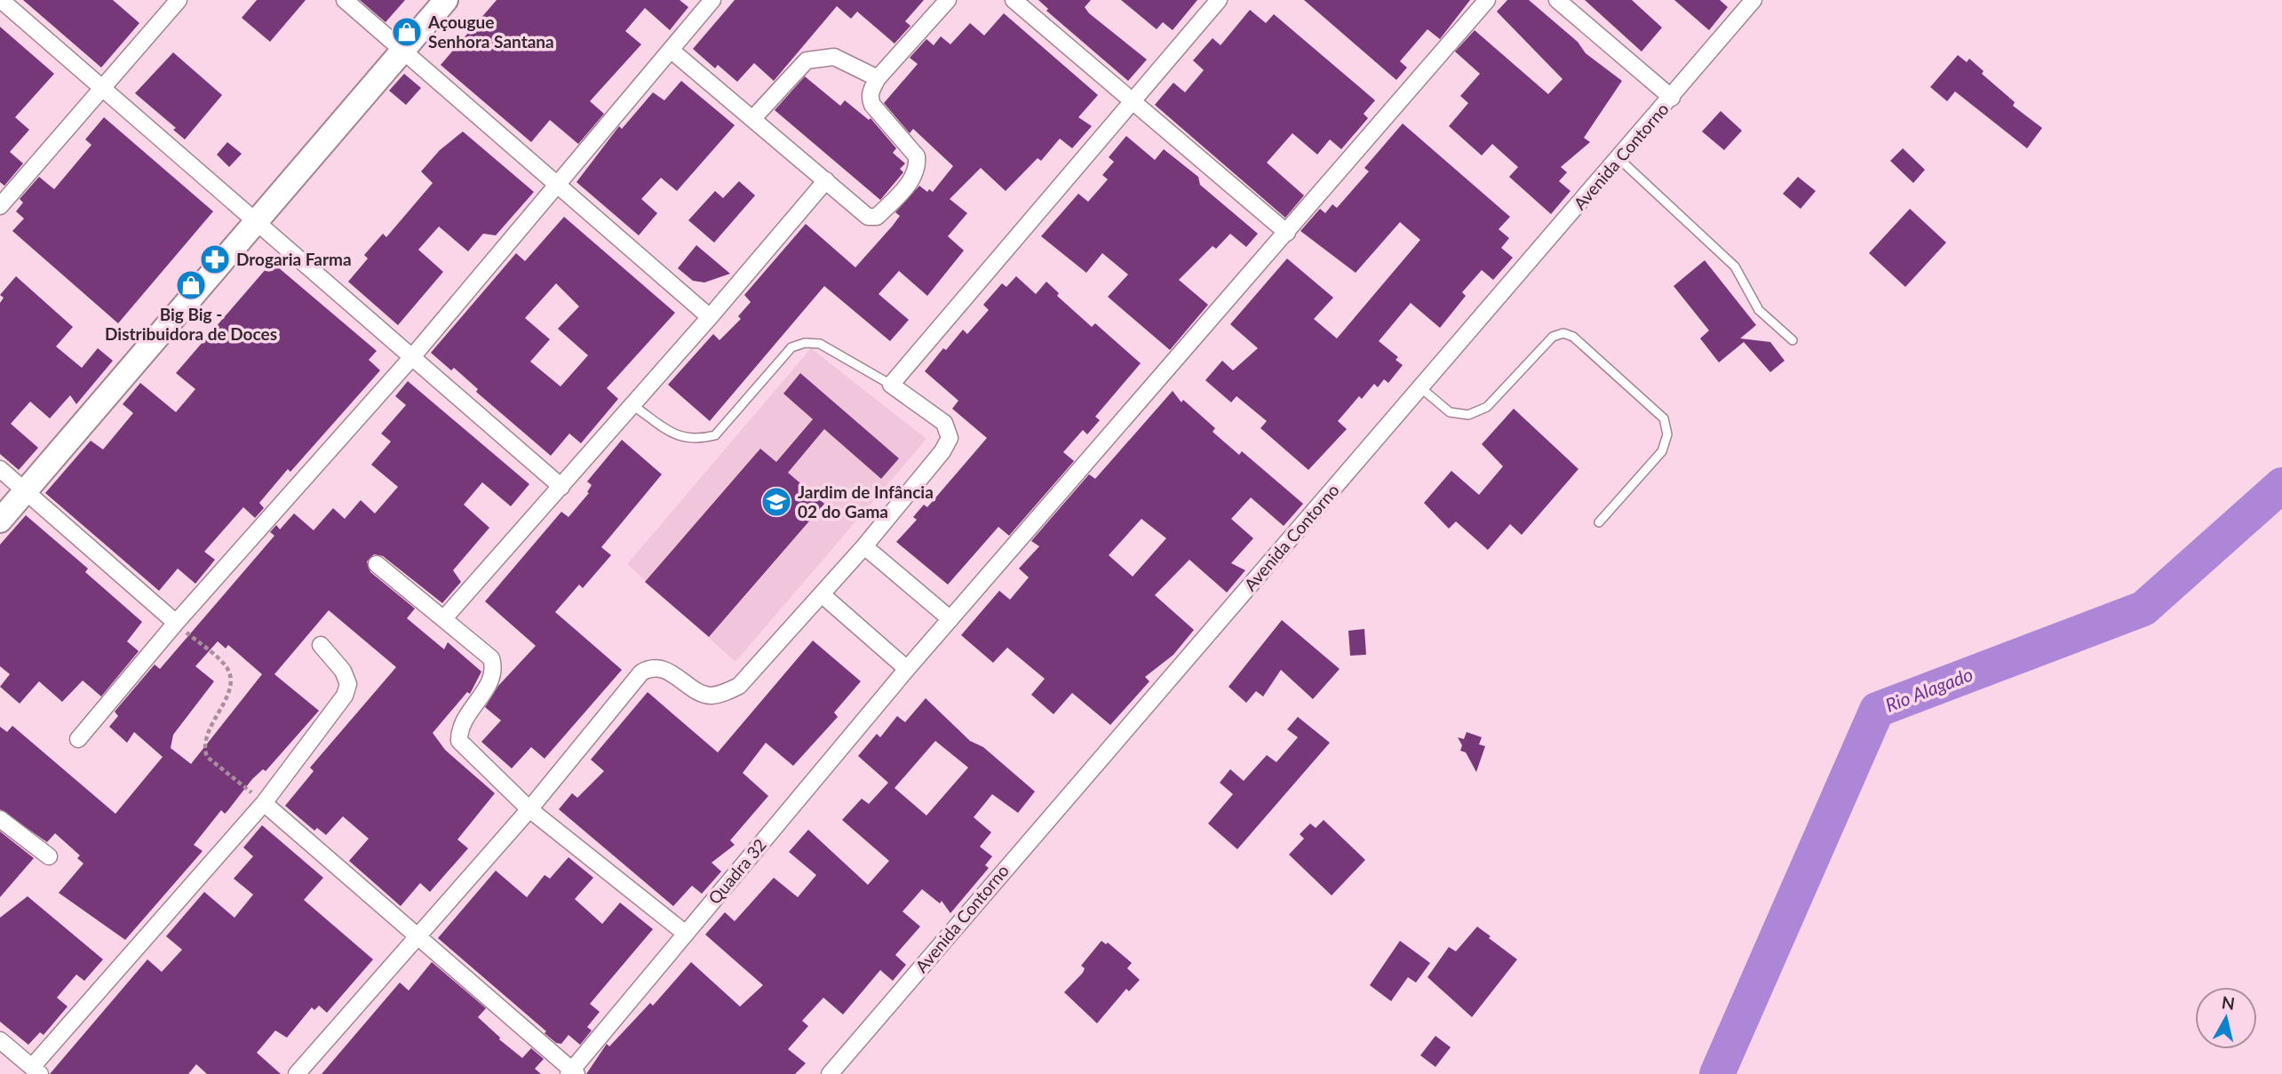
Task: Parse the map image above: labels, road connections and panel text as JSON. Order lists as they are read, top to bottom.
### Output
{
  "streets": {
    "street": ["Avenida Contorno", "Quadra 32"]
  },
  "water": ["Rio Alagado"],
  "places": {
    "shop": ["Açougue Senhora Santana", "Big Big - Distribuidora de Doces"],
    "pharmacy": ["Drogaria Farma"],
    "school or university": ["Jardim de Infância 02 do Gama"]
  },
  "north": "top"
}
